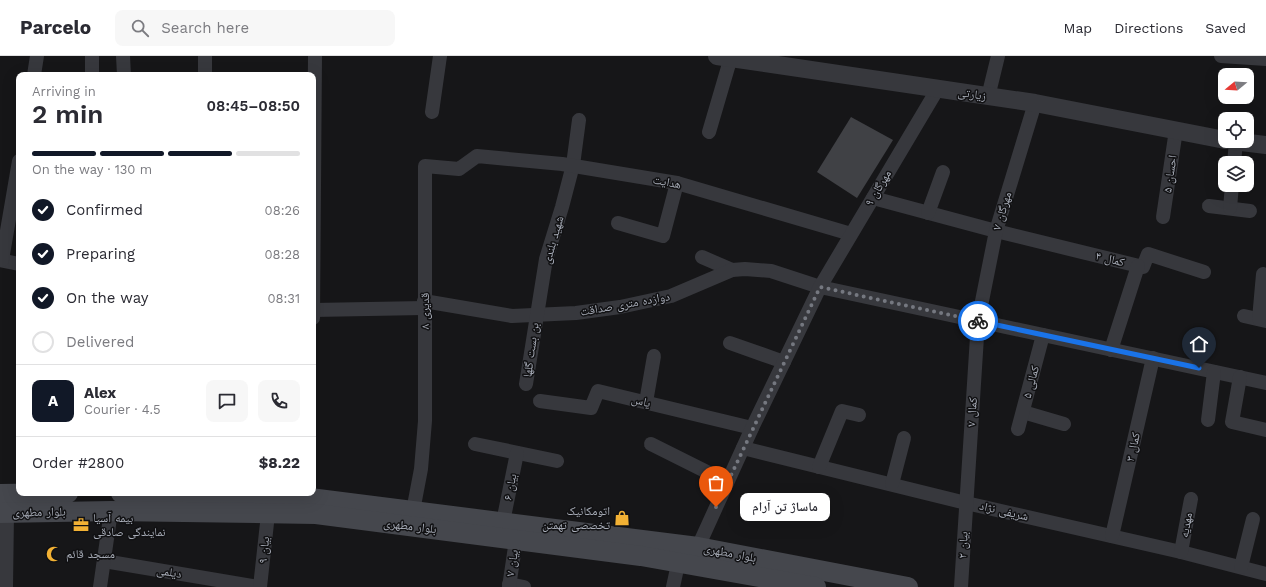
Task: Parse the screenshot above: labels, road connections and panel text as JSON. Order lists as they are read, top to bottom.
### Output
{
  "streets": {
    "main road": ["بلوار مطهری"],
    "street": [
      "زیارتی",
      "احسان ۵",
      "هدایت",
      "مهرگان ۹",
      "مهرگان ۷",
      "شهید بلندی",
      "کمال ۴",
      "دوازده متری صداقت",
      "قدیری ۸",
      "بن بست گلها",
      "کمالی ۵",
      "یاس",
      "کمال ۷",
      "کمال ۳",
      "بیان ۶",
      "شریفی نژاد",
      "مهدیه",
      "بیان ۲",
      "بیان ۹",
      "بیان ۷",
      "دیلمی"
    ]
  },
  "crossings": [
    ["زیارتی", "احسان ۵"],
    ["زیارتی", "مهرگان ۹"],
    ["زیارتی", "مهرگان ۷"],
    ["هدایت", "مهرگان ۹"],
    ["هدایت", "شهید بلندی"],
    ["هدایت", "قدیری ۸"],
    ["مهرگان ۹", "کمال ۴"],
    ["مهرگان ۹", "دوازده متری صداقت"],
    ["مهرگان ۹", "یاس"],
    ["مهرگان ۹", "شریفی نژاد"],
    ["مهرگان ۹", "بلوار مطهری"],
    ["مهرگان ۷", "کمال ۴"],
    ["مهرگان ۷", "دوازده متری صداقت"],
    ["مهرگان ۷", "کمال ۷"],
    ["شهید بلندی", "دوازده متری صداقت"],
    ["شهید بلندی", "بن بست گلها"],
    ["کمال ۴", "دوازده متری صداقت"],
    ["دوازده متری صداقت", "قدیری ۸"],
    ["دوازده متری صداقت", "بن بست گلها"],
    ["دوازده متری صداقت", "کمالی ۵"],
    ["دوازده متری صداقت", "کمال ۷"],
    ["دوازده متری صداقت", "کمال ۳"],
    ["قدیری ۸", "بلوار مطهری"],
    ["کمال ۷", "شریفی نژاد"],
    ["کمال ۷", "بیان ۲"],
    ["کمال ۳", "شریفی نژاد"],
    ["بیان ۶", "بلوار مطهری"],
    ["شریفی نژاد", "مهدیه"],
    ["شریفی نژاد", "بیان ۲"],
    ["بلوار مطهری", "بیان ۹"],
    ["بلوار مطهری", "بیان ۷"],
    ["بیان ۹", "دیلمی"]
  ],
  "places": {
    "other": ["ماساژ تن آرام"],
    "shop": ["اتومکانیک تخصصی تهمتن"],
    "office": ["بیمه آسیا نمایندگی صادقی"],
    "mosque": ["مسجد قائم"]
  },
  "north": "left",
  "page": {
    "header": "Parcelo",
    "search": "Search here",
    "nav": ["Map", "Directions", "Saved"],
    "heading": ["2 min", "Arriving in", "08:45–08:50"],
    "panel": [
      "Alex",
      "Courier · 4.5",
      "Order #2800",
      "$8.22"
    ],
    "bar": "On the way · 130 m",
    "list": [
      ["Confirmed", "08:26"],
      ["Preparing", "08:28"],
      ["On the way", "08:31"],
      "Delivered"
    ],
    "round": "A",
    "bubble": "ماساژ تن آرام"
  }
}
